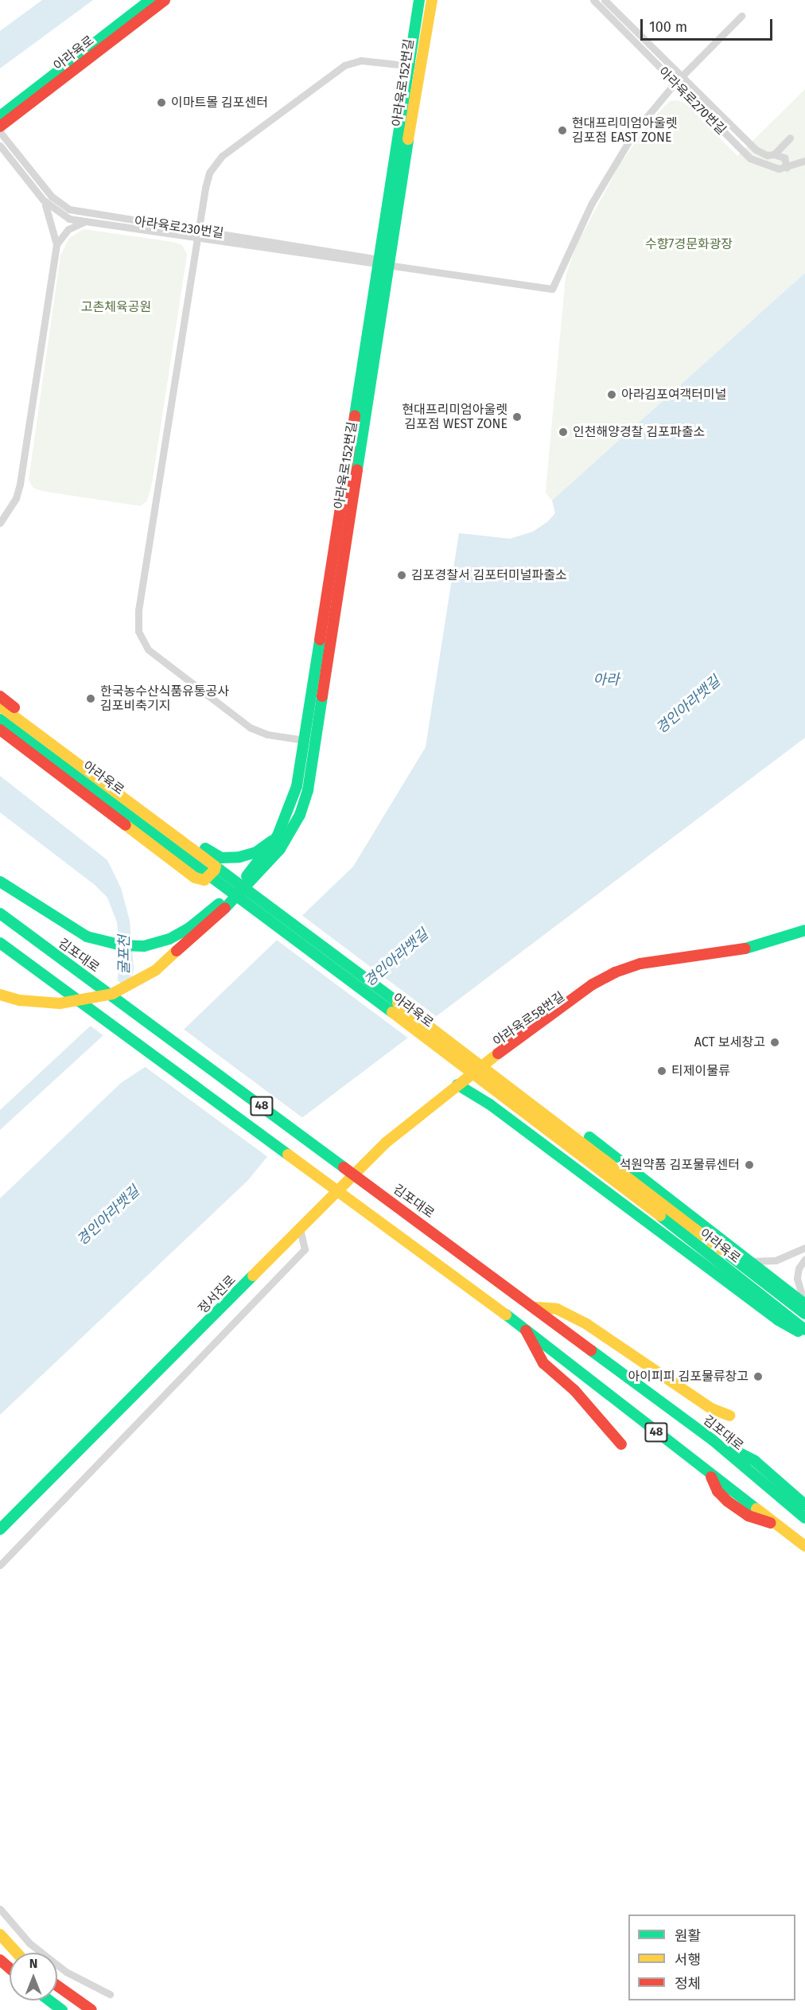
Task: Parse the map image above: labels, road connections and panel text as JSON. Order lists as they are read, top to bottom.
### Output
{
  "streets": {
    "main road": [
      "아라육로",
      "아라육로152번길",
      "김포대로",
      "아라육로58번길",
      "48",
      "정서진로"
    ],
    "street": ["아라육로270번길", "아라육로230번길"]
  },
  "crossings": [
    ["아라육로152번길", "아라육로230번길"],
    ["아라육로270번길", "아라육로230번길"],
    ["아라육로58번길", "정서진로"]
  ],
  "water": ["아라", "경인아라뱃길", "굴포천"],
  "parks": ["수향7경문화광장", "고촌체육공원"],
  "places": [
    "이마트몰 김포센터",
    "현대프리미엄아울렛 김포점 EAST ZONE",
    "아라김포여객터미널",
    "현대프리미엄아울렛 김포점 WEST ZONE",
    "인천해양경찰 김포파출소",
    "김포경찰서 김포터미널파출소",
    "한국농수산식품유통공사 김포비축기지",
    "ACT 보세창고",
    "티제이물류",
    "석원약품 김포물류센터",
    "아이피피 김포물류창고"
  ],
  "legend": ["원활", "서행", "정체"],
  "scale_bar": "100 m",
  "north": "top"
}
